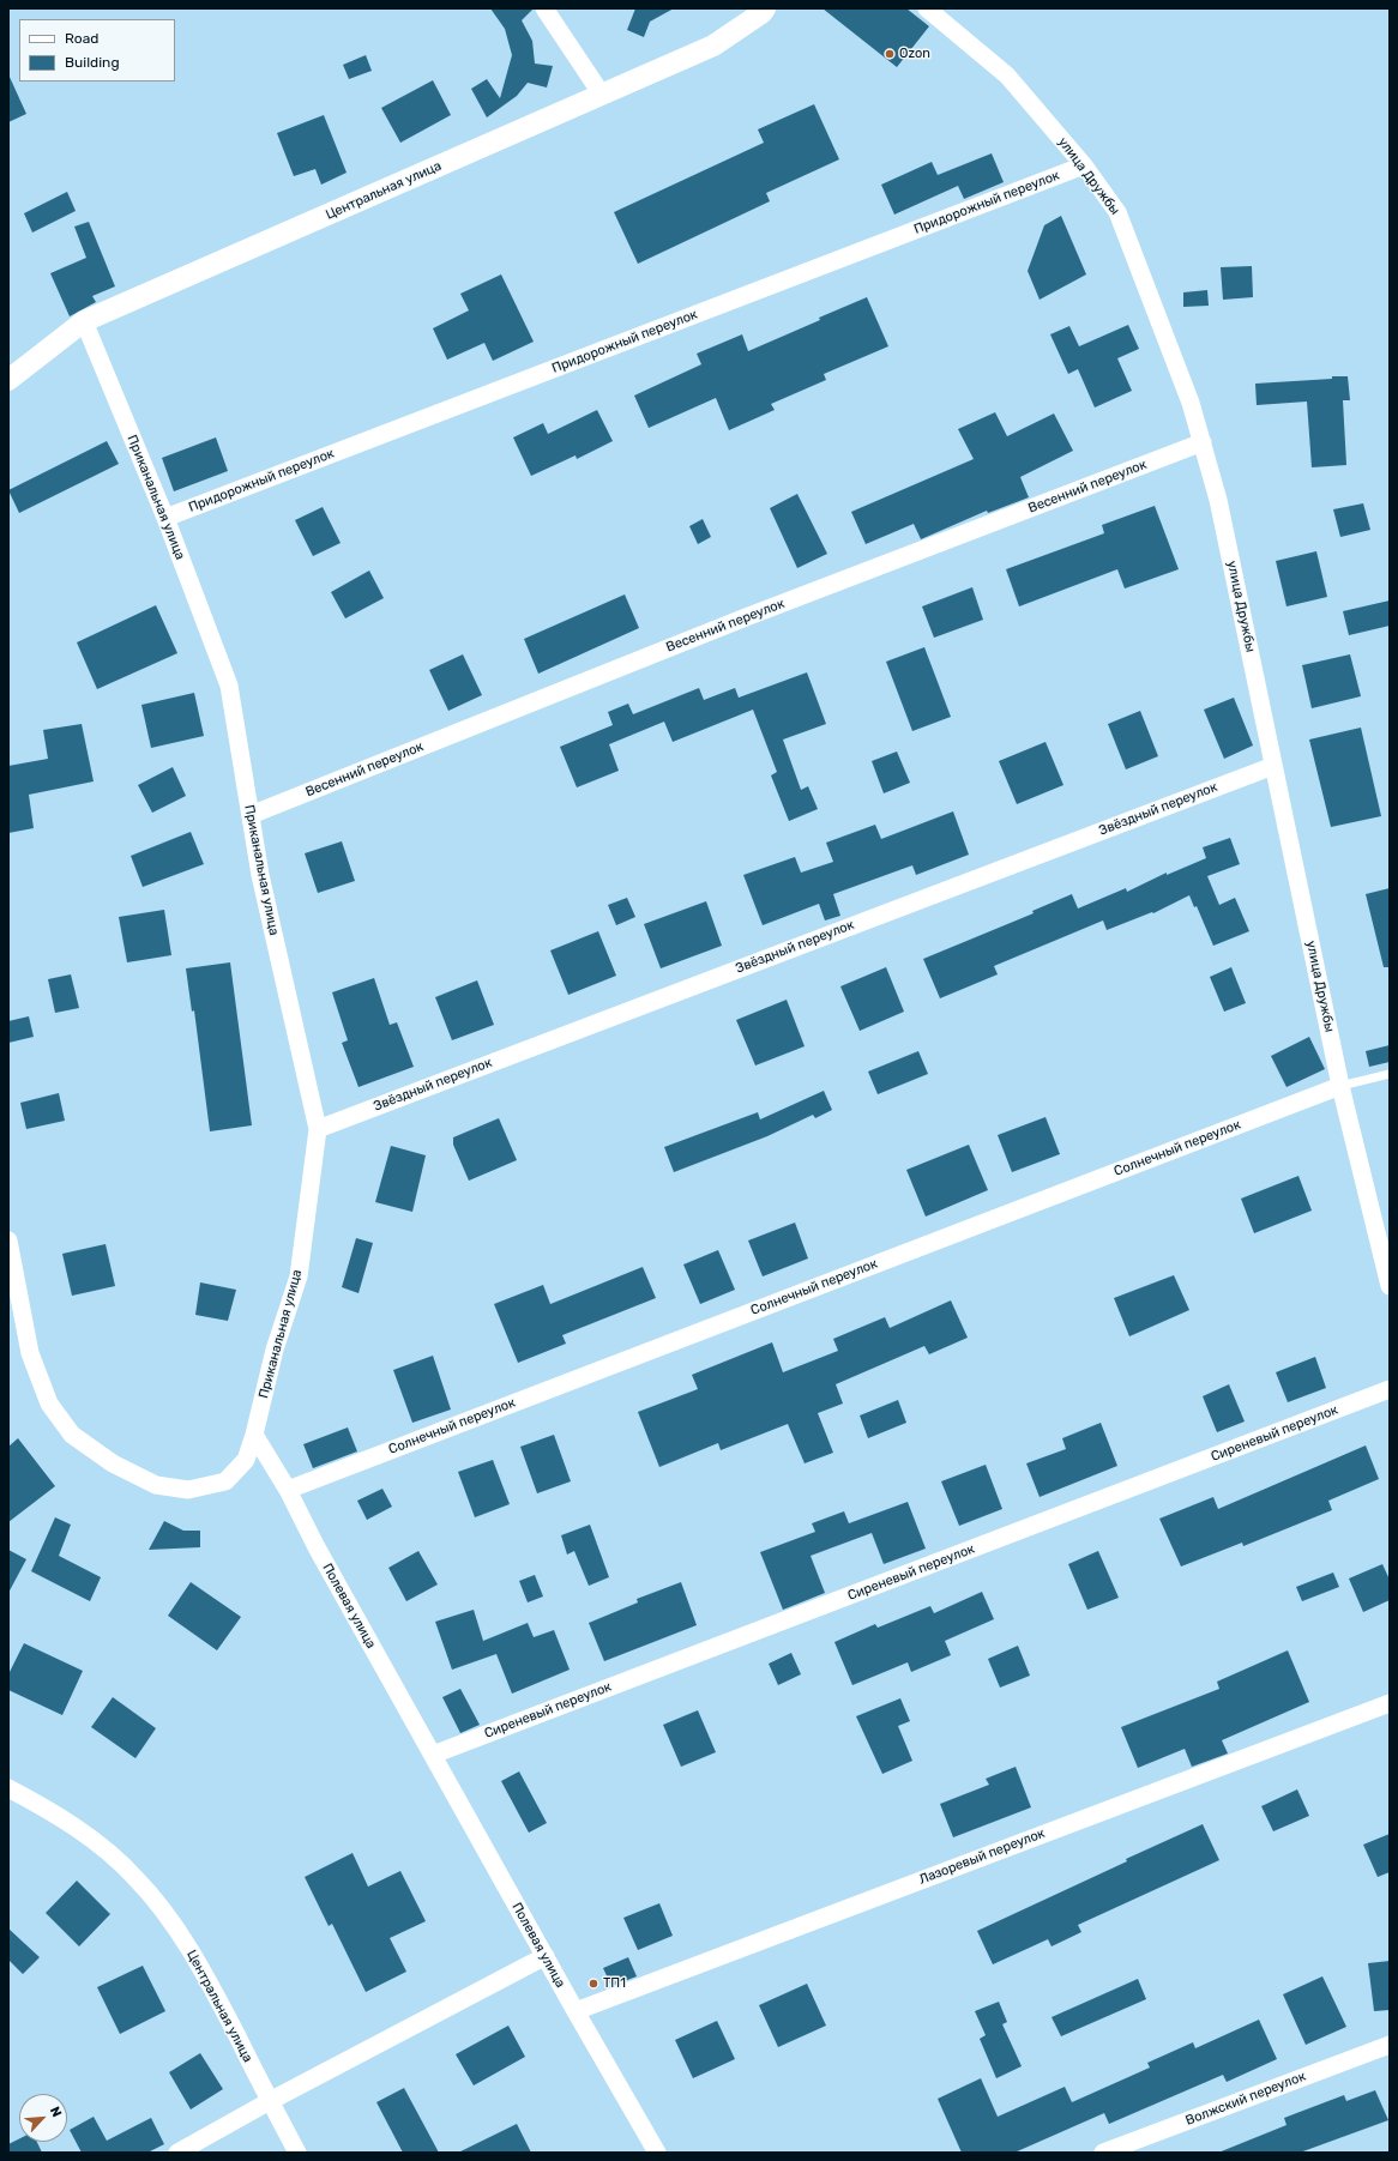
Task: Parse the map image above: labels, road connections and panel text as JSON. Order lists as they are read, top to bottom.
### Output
{
  "streets": {
    "street": [
      "улица Дружбы",
      "Центральная улица",
      "Придорожный переулок",
      "Весенний переулок",
      "Приканальная улица",
      "Звёздный переулок",
      "Солнечный переулок",
      "Сиреневый переулок",
      "Полевая улица",
      "Лазоревый переулок",
      "Волжский переулок"
    ]
  },
  "crossings": [
    ["улица Дружбы", "Придорожный переулок"],
    ["улица Дружбы", "Весенний переулок"],
    ["улица Дружбы", "Звёздный переулок"],
    ["улица Дружбы", "Солнечный переулок"],
    ["Центральная улица", "Приканальная улица"],
    ["Придорожный переулок", "Приканальная улица"],
    ["Весенний переулок", "Приканальная улица"],
    ["Приканальная улица", "Звёздный переулок"],
    ["Приканальная улица", "Полевая улица"],
    ["Солнечный переулок", "Полевая улица"],
    ["Сиреневый переулок", "Полевая улица"],
    ["Полевая улица", "Лазоревый переулок"]
  ],
  "places": ["Ozon", "ТП1"],
  "legend": ["Road", "Building"],
  "north": "top right"
}
